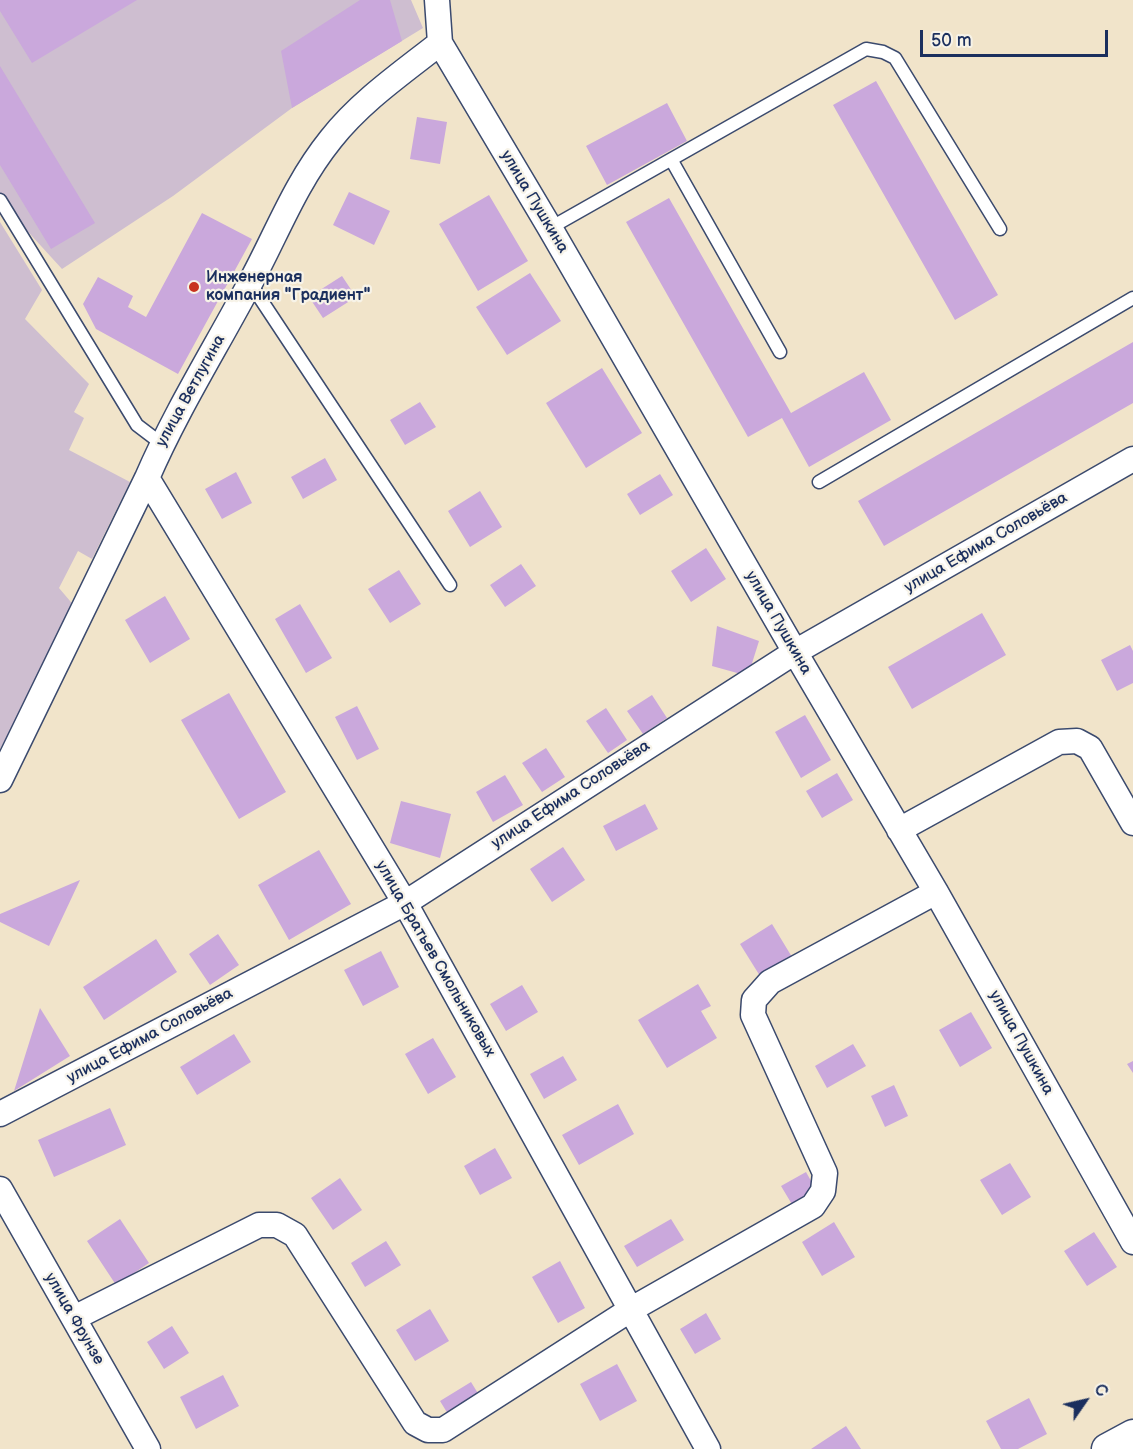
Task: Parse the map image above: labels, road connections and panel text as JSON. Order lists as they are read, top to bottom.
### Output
{
  "streets": {
    "street": [
      "улица Пушкина",
      "улица Ветлугина",
      "улица Ефима Соловьёва",
      "улица Братьев Смольниковых",
      "улица Фрунзе"
    ]
  },
  "crossings": [
    ["улица Пушкина", "улица Ветлугина"],
    ["улица Пушкина", "улица Ефима Соловьёва"],
    ["улица Ветлугина", "улица Братьев Смольниковых"],
    ["улица Ефима Соловьёва", "улица Братьев Смольниковых"]
  ],
  "places": ["Инженерная компания \"Градиент\""],
  "scale_bar": "50 m",
  "north": "top right"
}
